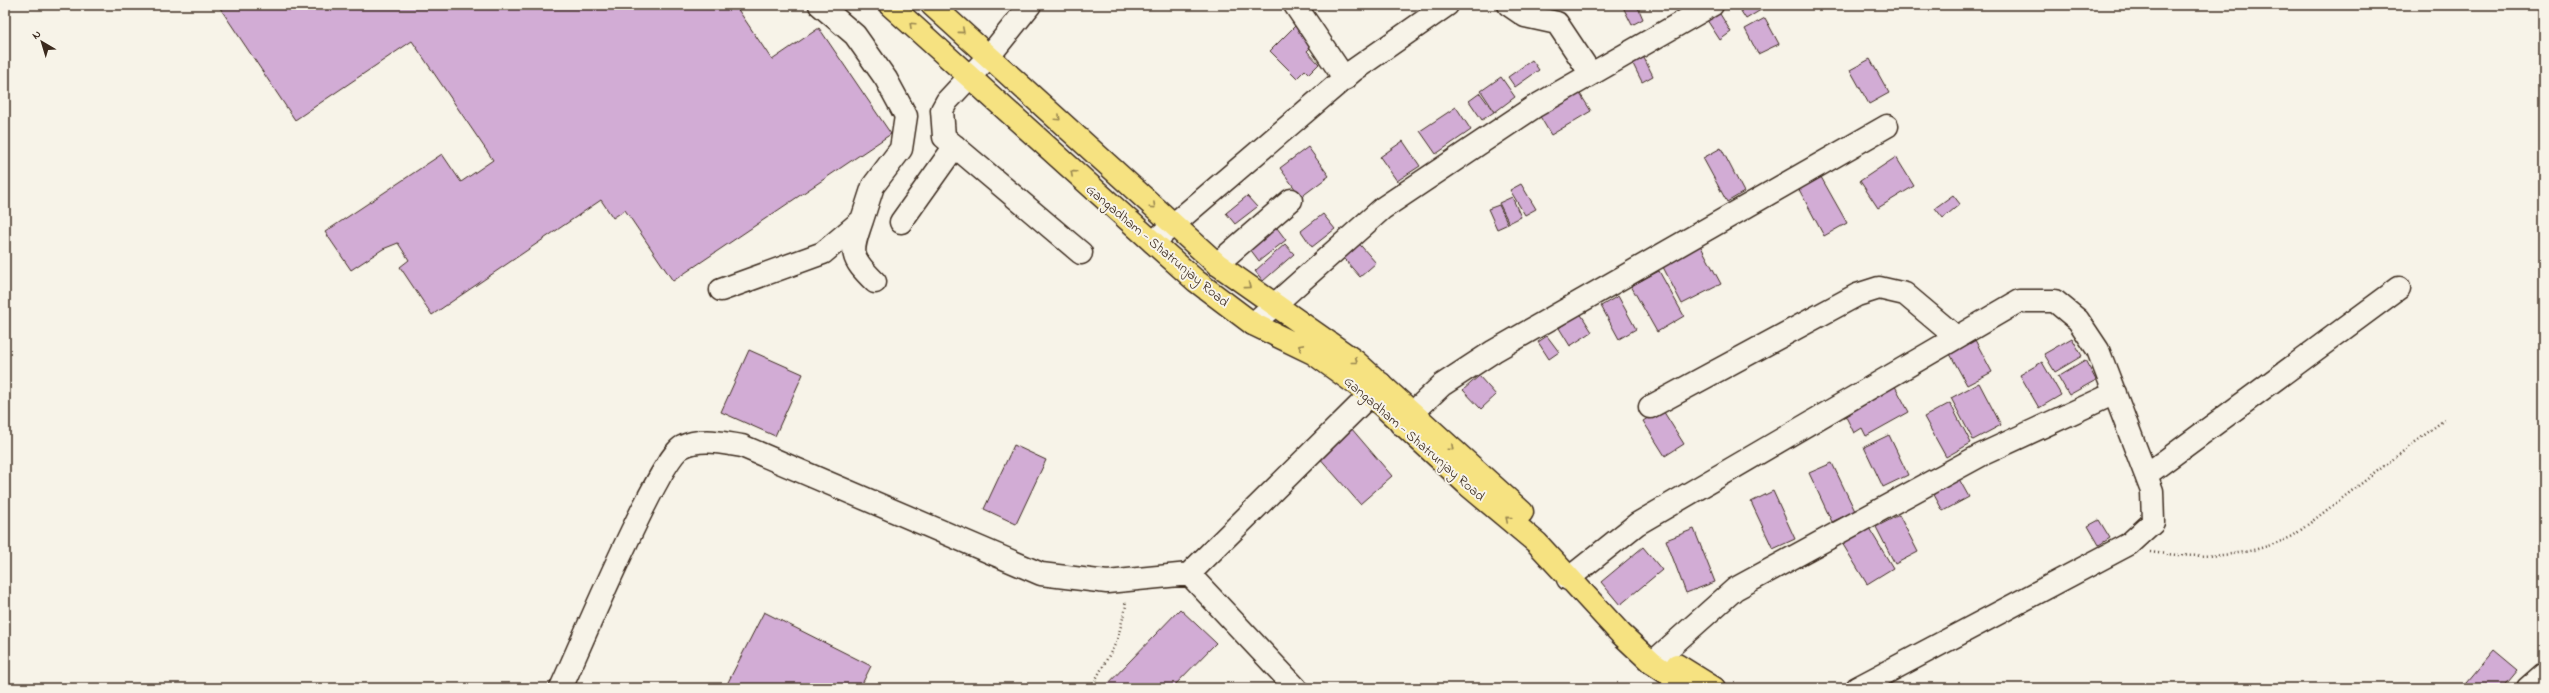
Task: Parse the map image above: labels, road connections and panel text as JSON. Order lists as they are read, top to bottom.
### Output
{
  "streets": {
    "main road": ["Gangadham - Shatrunjay Road"]
  },
  "north": "top left"
}
